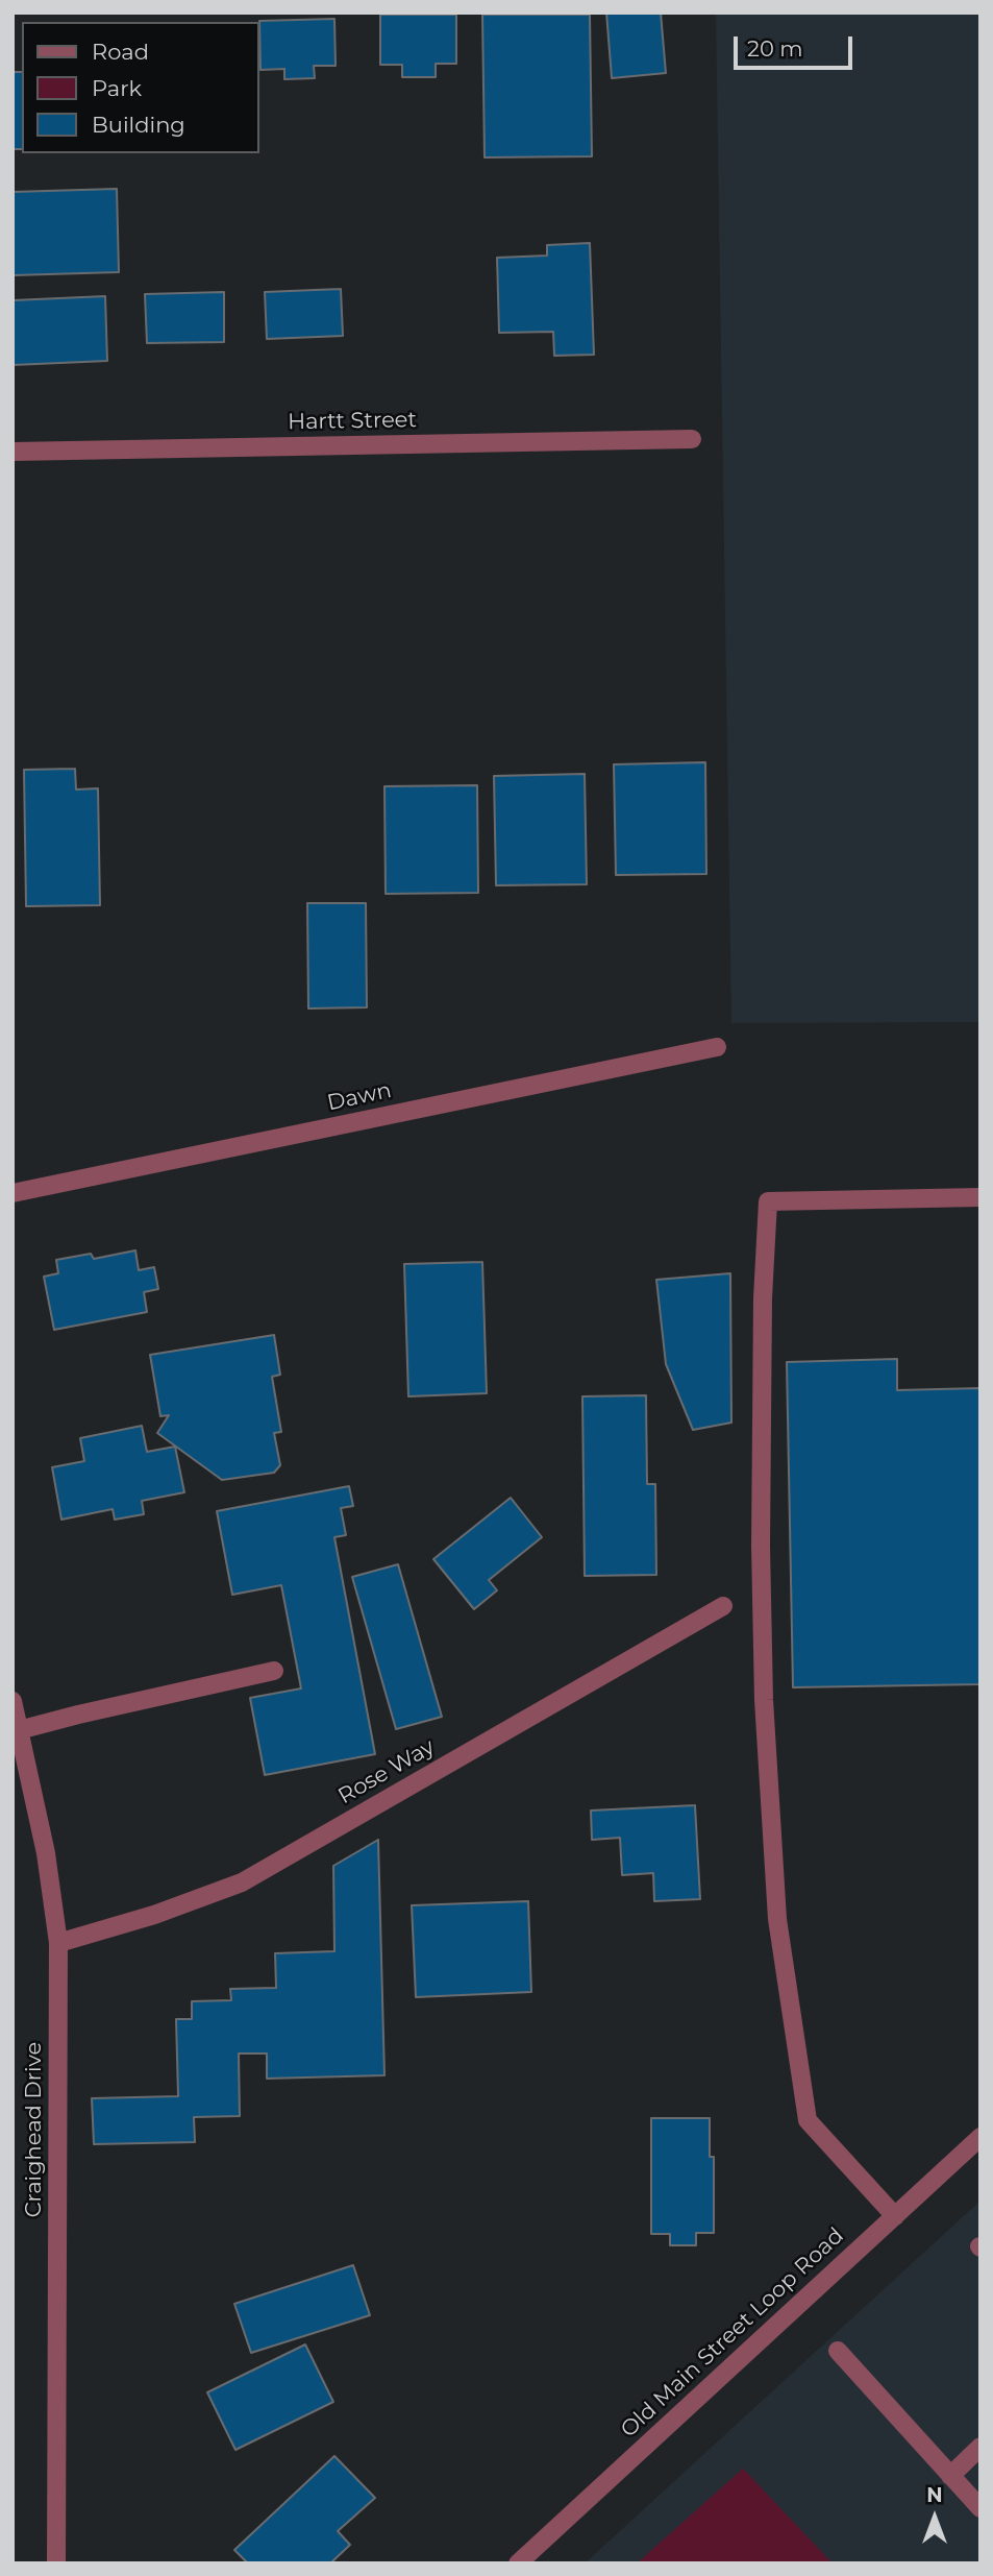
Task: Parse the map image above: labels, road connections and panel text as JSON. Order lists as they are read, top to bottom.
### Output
{
  "streets": {
    "street": [
      "Hartt Street",
      "Dawn",
      "Rose Way",
      "Craighead Drive",
      "Old Main Street Loop Road"
    ]
  },
  "crossings": [
    ["Rose Way", "Craighead Drive"]
  ],
  "legend": ["Road", "Park", "Building"],
  "scale_bar": "20 m",
  "north": "top"
}
